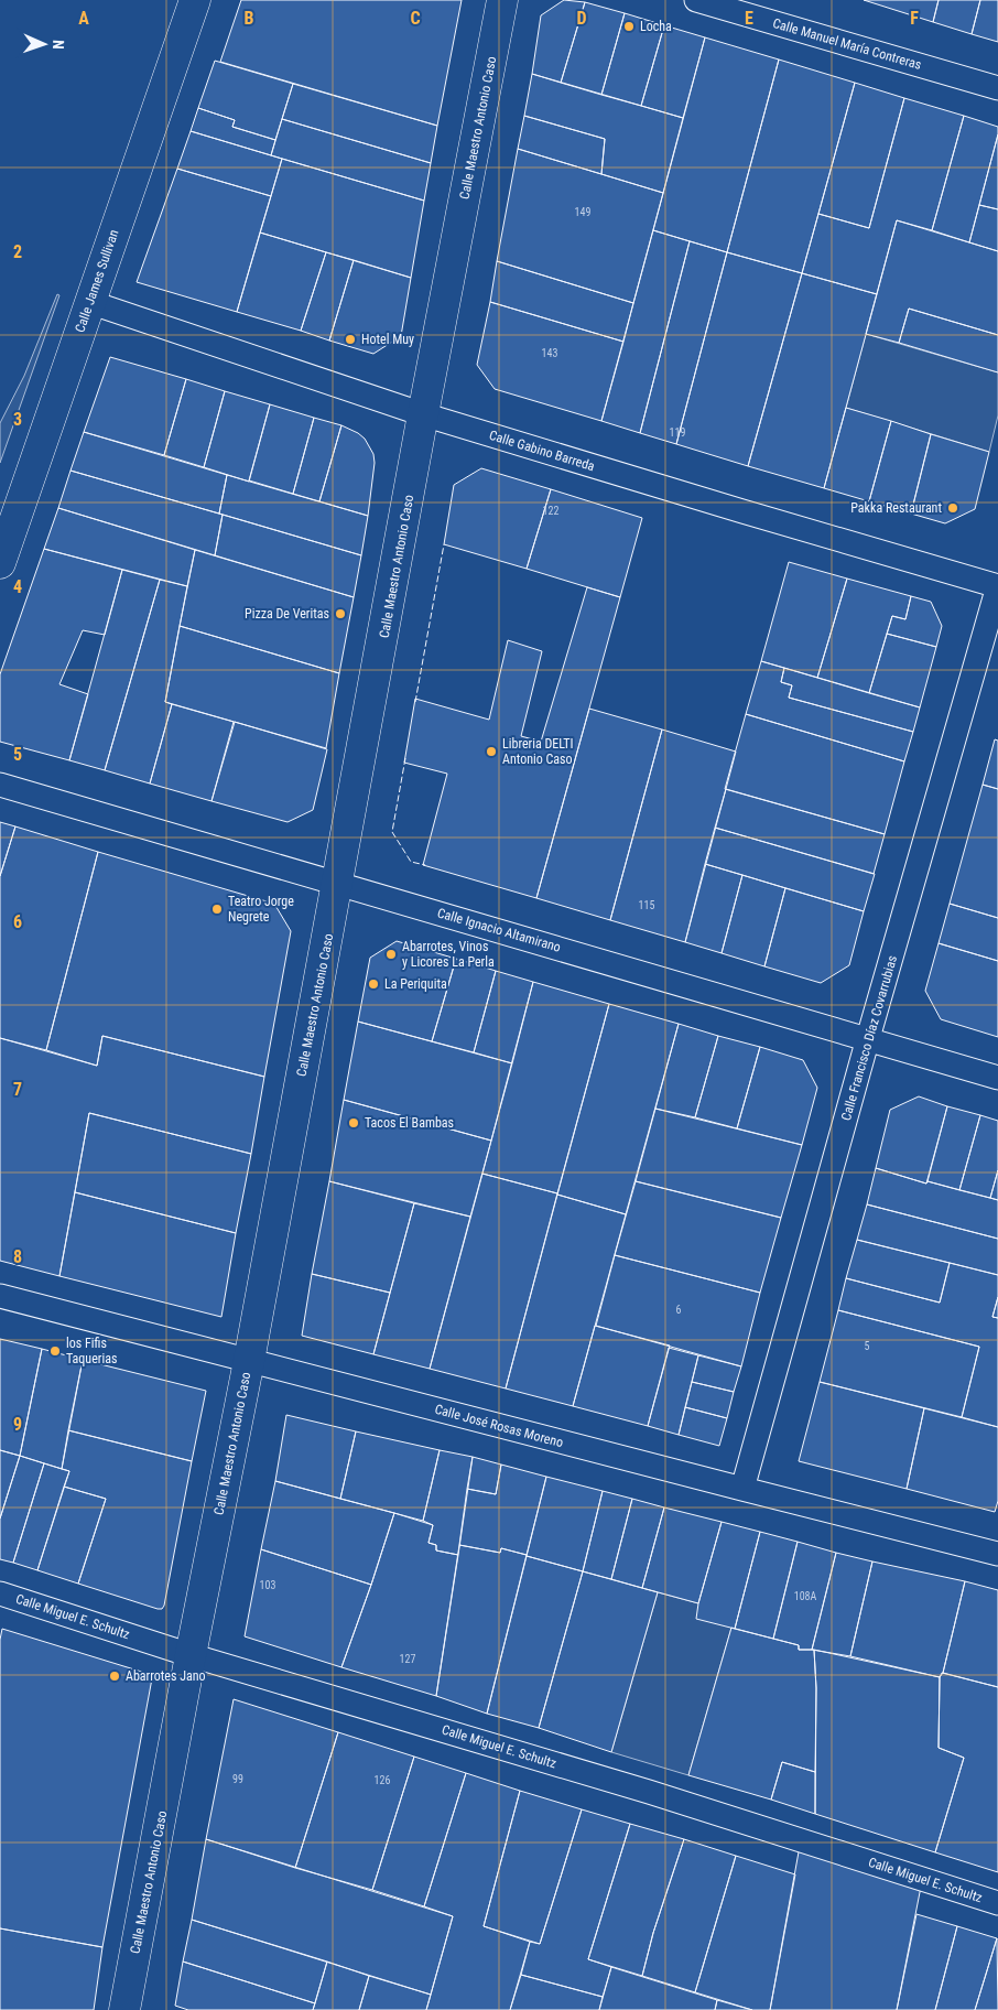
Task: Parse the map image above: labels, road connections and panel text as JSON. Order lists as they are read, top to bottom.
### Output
{
  "streets": {
    "main road": ["Calle Maestro Antonio Caso", "Calle James Sullivan"],
    "street": [
      "Calle Manuel María Contreras",
      "Calle Gabino Barreda",
      "Calle Ignacio Altamirano",
      "Calle Francisco Díaz Covarrubias",
      "Calle José Rosas Moreno",
      "Calle Miguel E. Schultz"
    ]
  },
  "crossings": [
    ["Calle Maestro Antonio Caso", "Calle Gabino Barreda"],
    ["Calle Maestro Antonio Caso", "Calle Ignacio Altamirano"],
    ["Calle Maestro Antonio Caso", "Calle José Rosas Moreno"],
    ["Calle Maestro Antonio Caso", "Calle Miguel E. Schultz"],
    ["Calle James Sullivan", "Calle Gabino Barreda"],
    ["Calle Gabino Barreda", "Calle Francisco Díaz Covarrubias"],
    ["Calle Ignacio Altamirano", "Calle Francisco Díaz Covarrubias"],
    ["Calle Francisco Díaz Covarrubias", "Calle José Rosas Moreno"]
  ],
  "places": [
    "Locha",
    "Hotel Muy",
    "Pakka Restaurant",
    "Pizza De Veritas",
    "Libreria DELTI Antonio Caso",
    "Teatro Jorge Negrete",
    "Abarrotes, Vinos y Licores La Perla",
    "La Periquita",
    "Tacos El Bambas",
    "los Fifis Taquerias",
    "Abarrotes Jano"
  ],
  "house_numbers": [
    "149",
    "143",
    "119",
    "122",
    "115",
    "6",
    "5",
    "103",
    "108A",
    "127",
    "99",
    "126"
  ],
  "north": "right",
  "grid": {
    "columns": [
      "A",
      "B",
      "C",
      "D",
      "E",
      "F"
    ],
    "rows": [
      "2",
      "3",
      "4",
      "5",
      "6",
      "7",
      "8",
      "9"
    ]
  }
}
